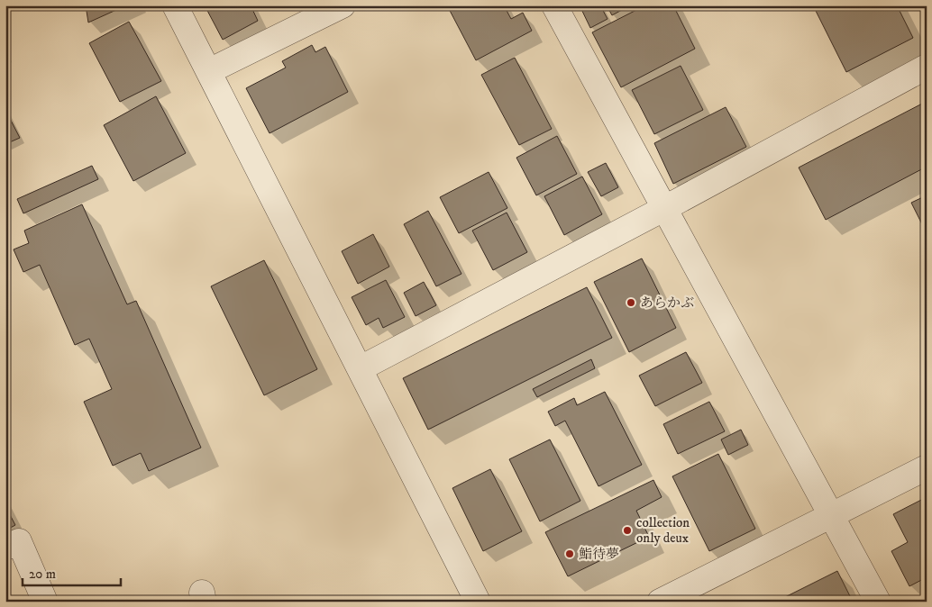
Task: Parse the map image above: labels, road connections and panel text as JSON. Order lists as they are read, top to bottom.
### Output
{
  "places": ["あらかぶ", "collection only deux", "鮨待夢"],
  "scale_bar": "20 m"
}
